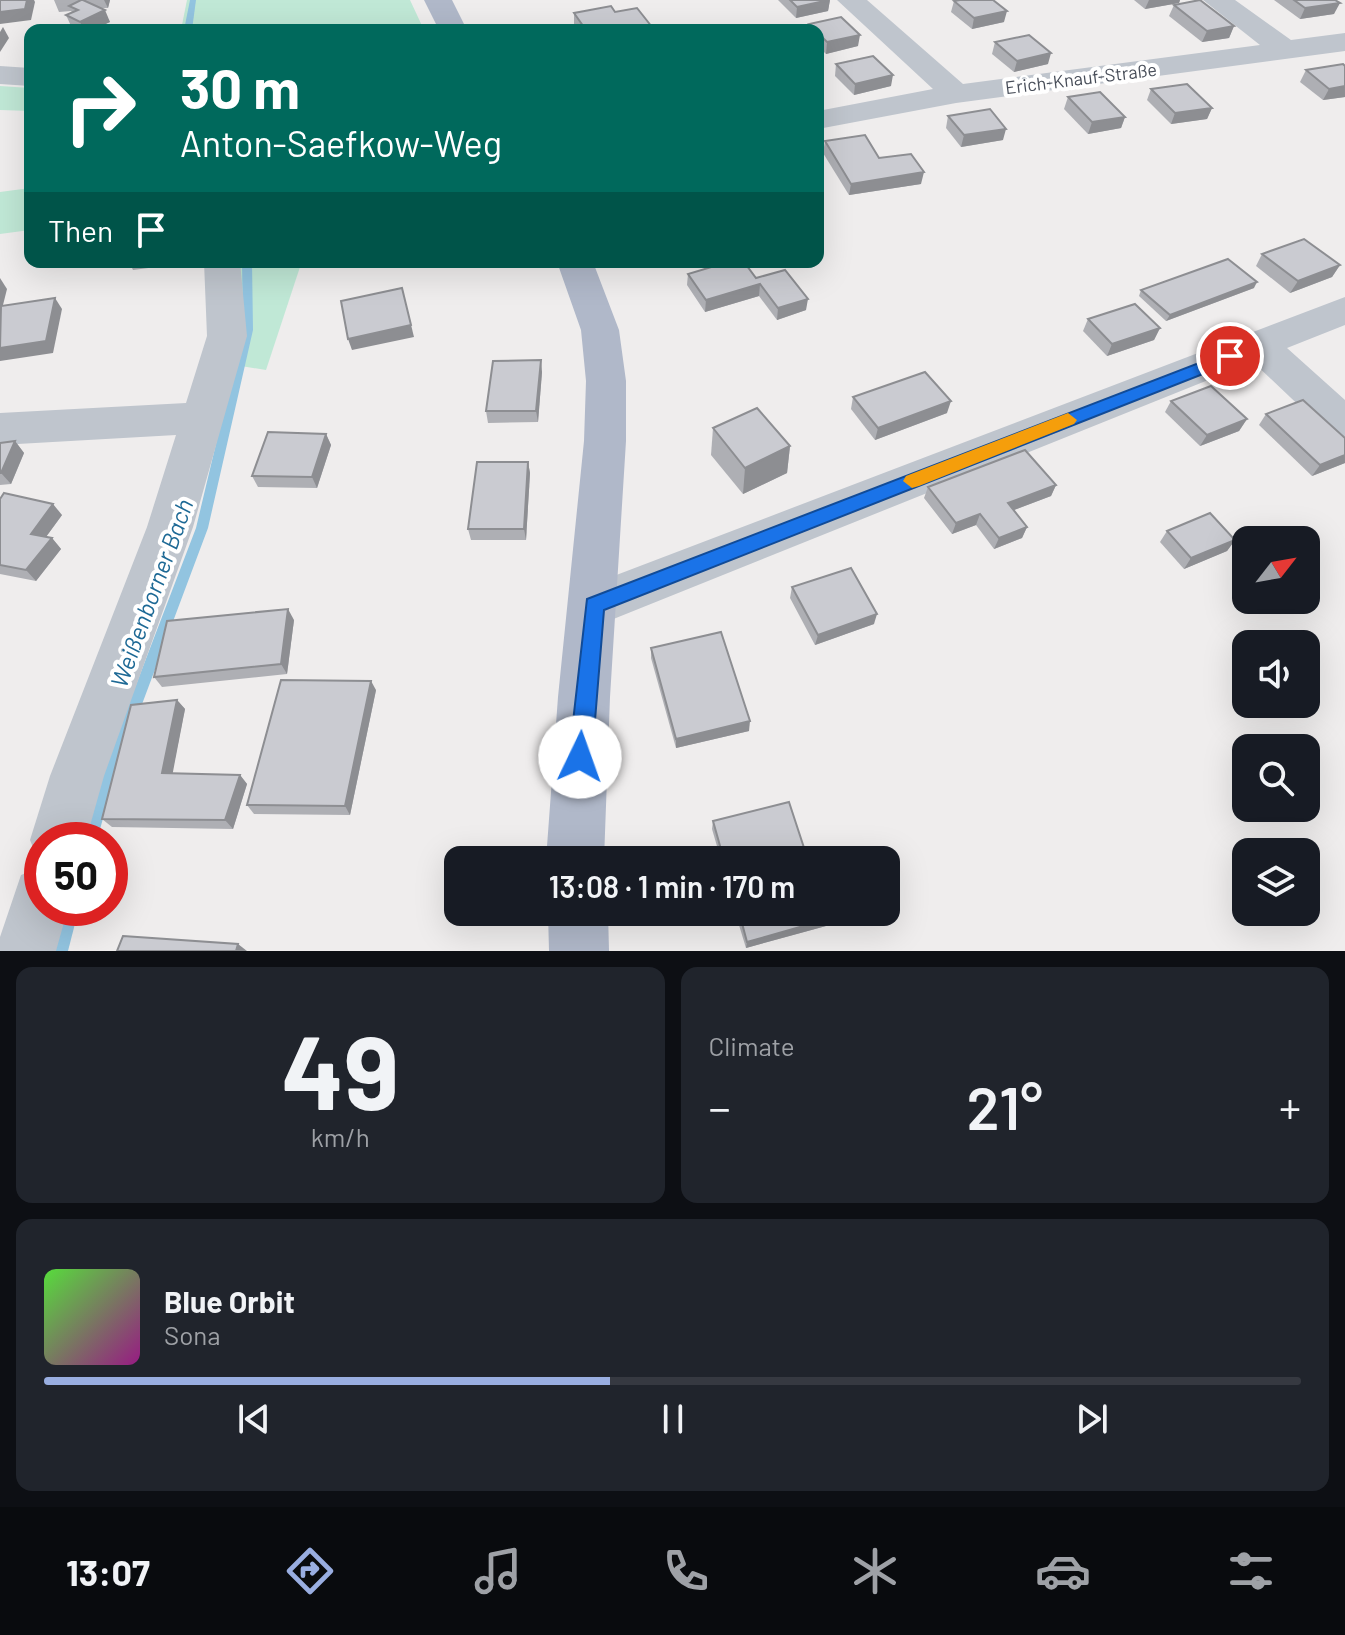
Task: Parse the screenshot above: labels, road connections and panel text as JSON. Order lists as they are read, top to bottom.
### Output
{
  "streets": {
    "street": ["Erich-Knauf-Straße"]
  },
  "water": ["Weißenborner Bach"],
  "north": "top right",
  "page": {
    "turn": ["30 m", "Anton-Saefkow-Weg"],
    "then": "Then",
    "limit": "50",
    "trip": "13:08 · 1 min · 170 m",
    "tile": [
      ["49", "km/h"],
      "Climate"
    ],
    "heat": ["−", "21°", "+"],
    "song": ["Blue Orbit", "Sona"],
    "tabs": "13:07"
  }
}
